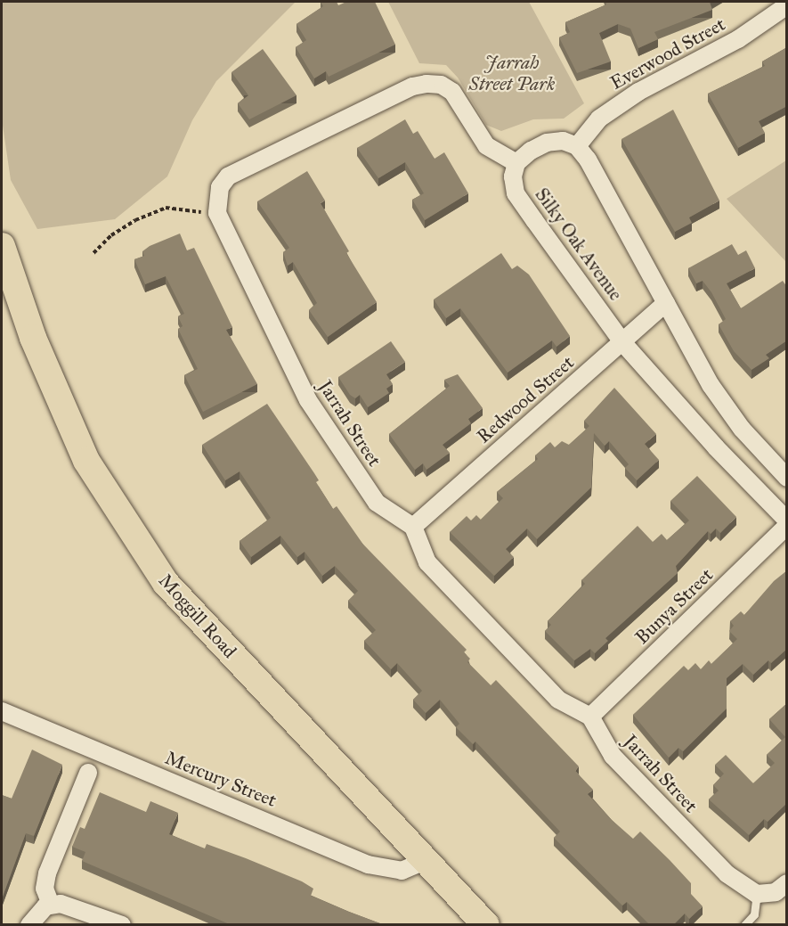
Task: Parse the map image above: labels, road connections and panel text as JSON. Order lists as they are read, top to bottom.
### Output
{
  "streets": {
    "main road": ["Moggill Road"],
    "street": [
      "Everwood Street",
      "Silky Oak Avenue",
      "Redwood Street",
      "Jarrah Street",
      "Bunya Street",
      "Mercury Street"
    ]
  },
  "crossings": [
    ["Silky Oak Avenue", "Redwood Street"],
    ["Redwood Street", "Jarrah Street"],
    ["Jarrah Street", "Bunya Street"],
    ["Moggill Road", "Mercury Street"]
  ],
  "parks": ["Jarrah Street Park"]
}
